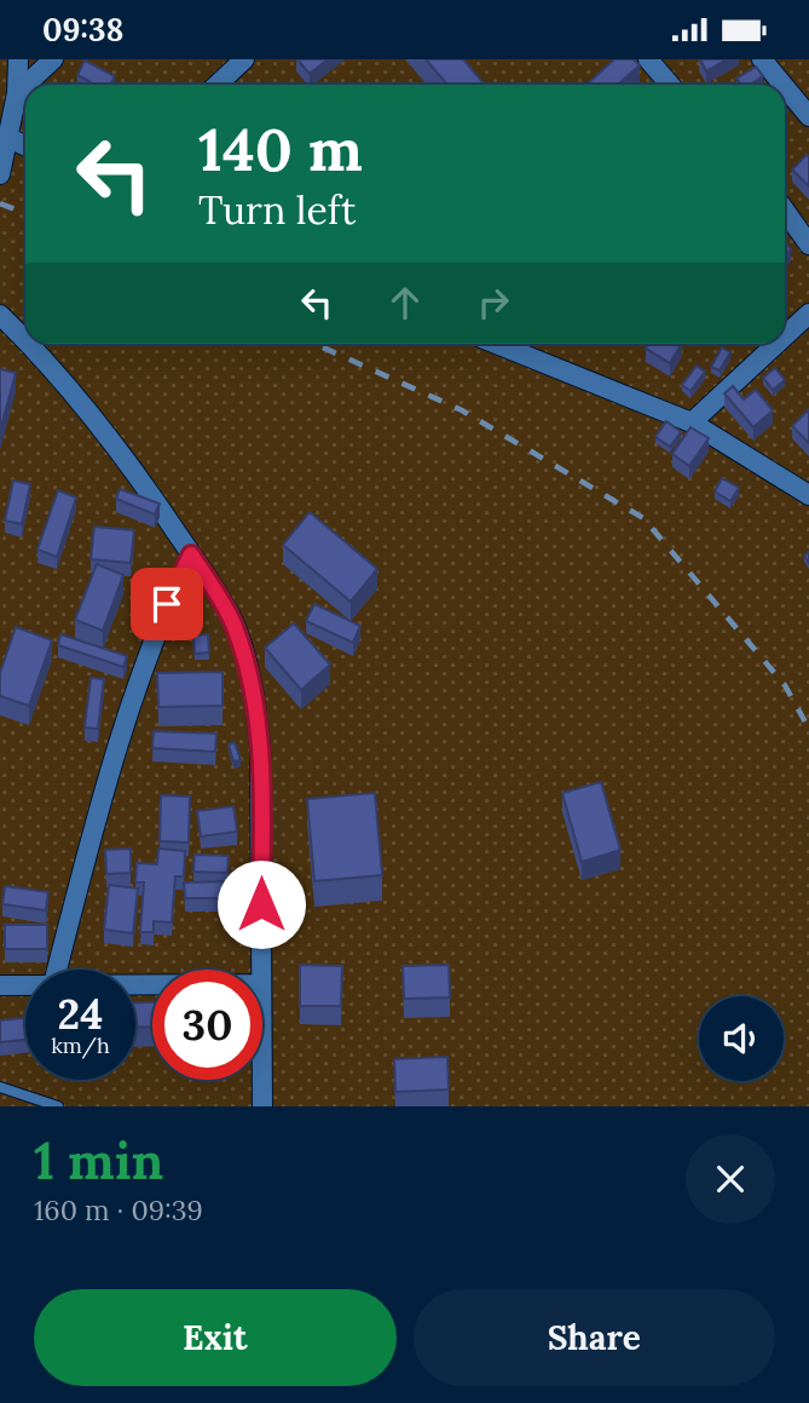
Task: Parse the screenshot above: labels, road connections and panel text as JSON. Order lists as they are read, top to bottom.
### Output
{
  "page": {
    "status": "09:38",
    "turn": ["140 m", "Turn left"],
    "speed": "24 km/h",
    "limit": "30",
    "heading": ["1 min", "160 m · 09:39"],
    "buttons": ["Exit", "Share"]
  }
}
